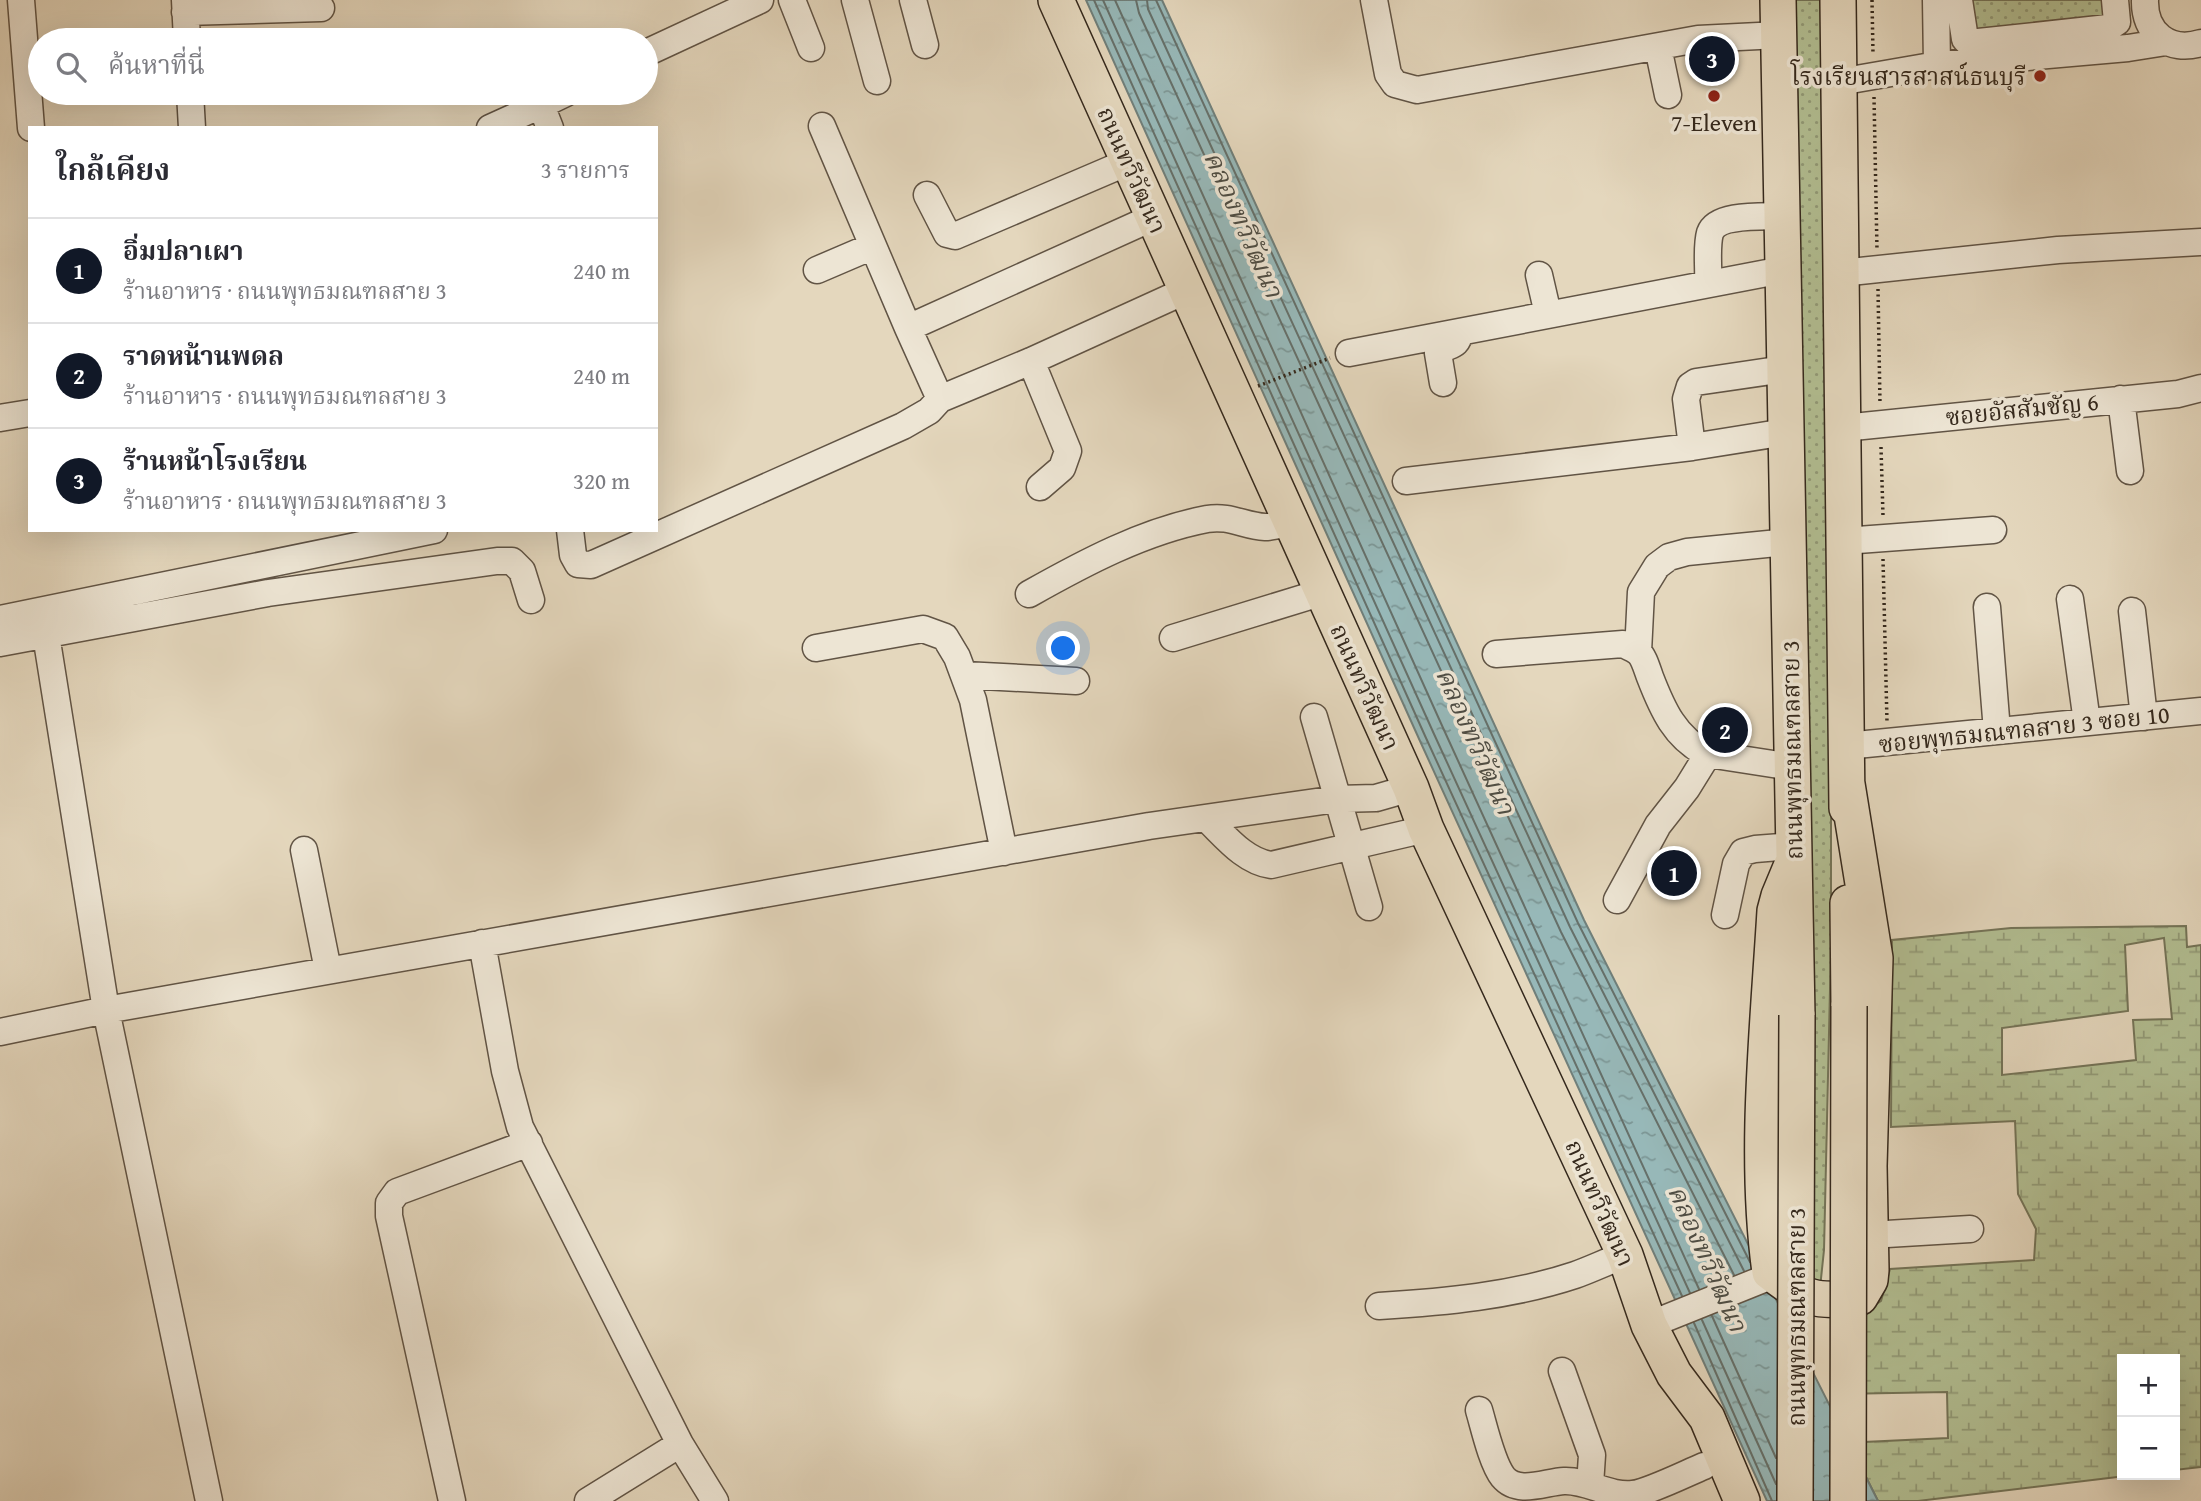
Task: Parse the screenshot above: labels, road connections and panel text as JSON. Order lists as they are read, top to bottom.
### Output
{
  "streets": {
    "main road": ["ถนนทวีวัฒนา", "ถนนพุทธมณฑลสาย 3"],
    "street": ["ซอยอัสสัมชัญ 6", "ซอยพุทธมณฑลสาย 3 ซอย 10"]
  },
  "water": ["คลองทวีวัฒนา"],
  "places": ["โรงเรียนสารสาสน์ธนบุรี", "7-Eleven"],
  "page": {
    "search": "ค้นหาที่นี่",
    "pins": ["3", "2", "1"],
    "heading": ["ใกล้เคียง", "3 รายการ"],
    "list": [
      {
        "mark": "1",
        "name": "อิ่มปลาเผา",
        "note": "ร้านอาหาร · ถนนพุทธมณฑลสาย 3",
        "value": "240 m"
      },
      {
        "mark": "2",
        "name": "ราดหน้านพดล",
        "note": "ร้านอาหาร · ถนนพุทธมณฑลสาย 3",
        "value": "240 m"
      },
      {
        "mark": "3",
        "name": "ร้านหน้าโรงเรียน",
        "note": "ร้านอาหาร · ถนนพุทธมณฑลสาย 3",
        "value": "320 m"
      }
    ],
    "map_buttons": ["+", "−"]
  }
}
